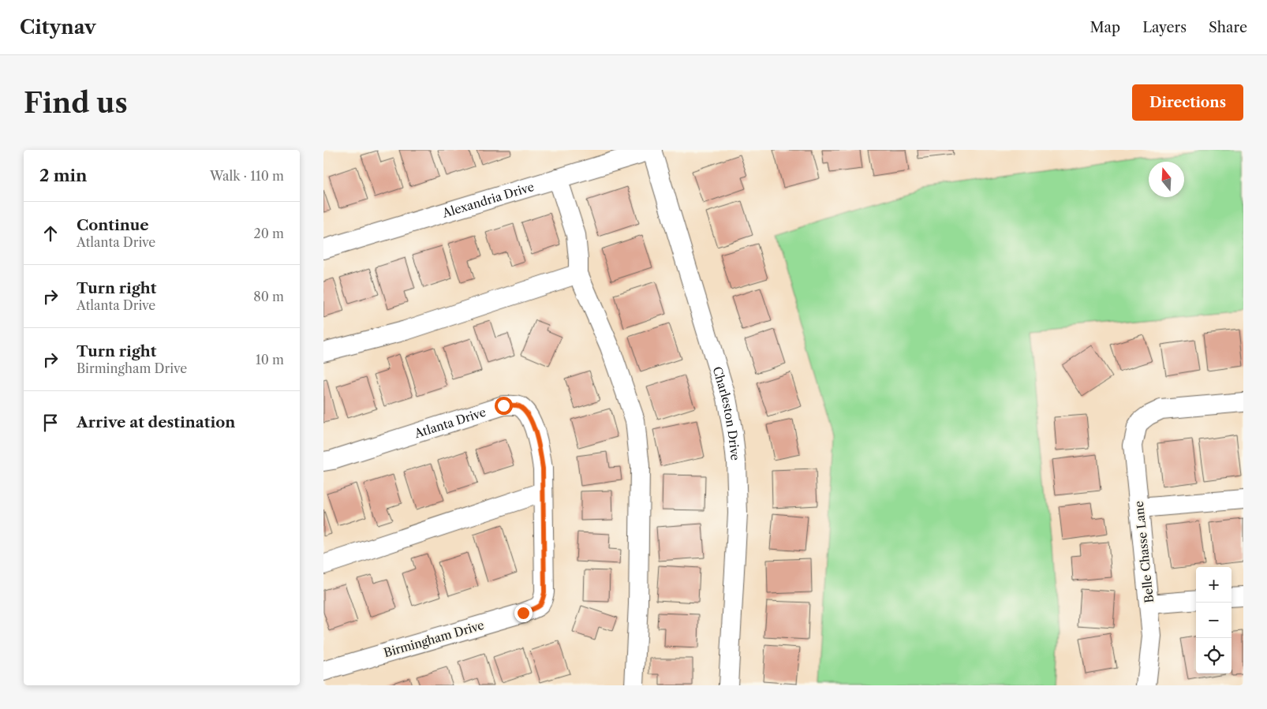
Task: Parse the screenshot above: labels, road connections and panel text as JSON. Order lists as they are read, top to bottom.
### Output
{
  "streets": {
    "street": [
      "Alexandria Drive",
      "Charleston Drive",
      "Atlanta Drive",
      "Belle Chasse Lane",
      "Birmingham Drive"
    ]
  },
  "crossings": [
    ["Alexandria Drive", "Charleston Drive"],
    ["Atlanta Drive", "Birmingham Drive"]
  ],
  "north": "top",
  "page": {
    "header": "Citynav",
    "nav": ["Map", "Layers", "Share"],
    "buttons": "Directions",
    "title": "Find us",
    "heading": ["2 min", "Walk · 110 m"],
    "list": [
      ["Continue", "Atlanta Drive", "20 m"],
      ["Turn right", "Atlanta Drive", "80 m"],
      ["Turn right", "Birmingham Drive", "10 m"],
      "Arrive at destination"
    ],
    "map_buttons": ["+", "−"]
  }
}
